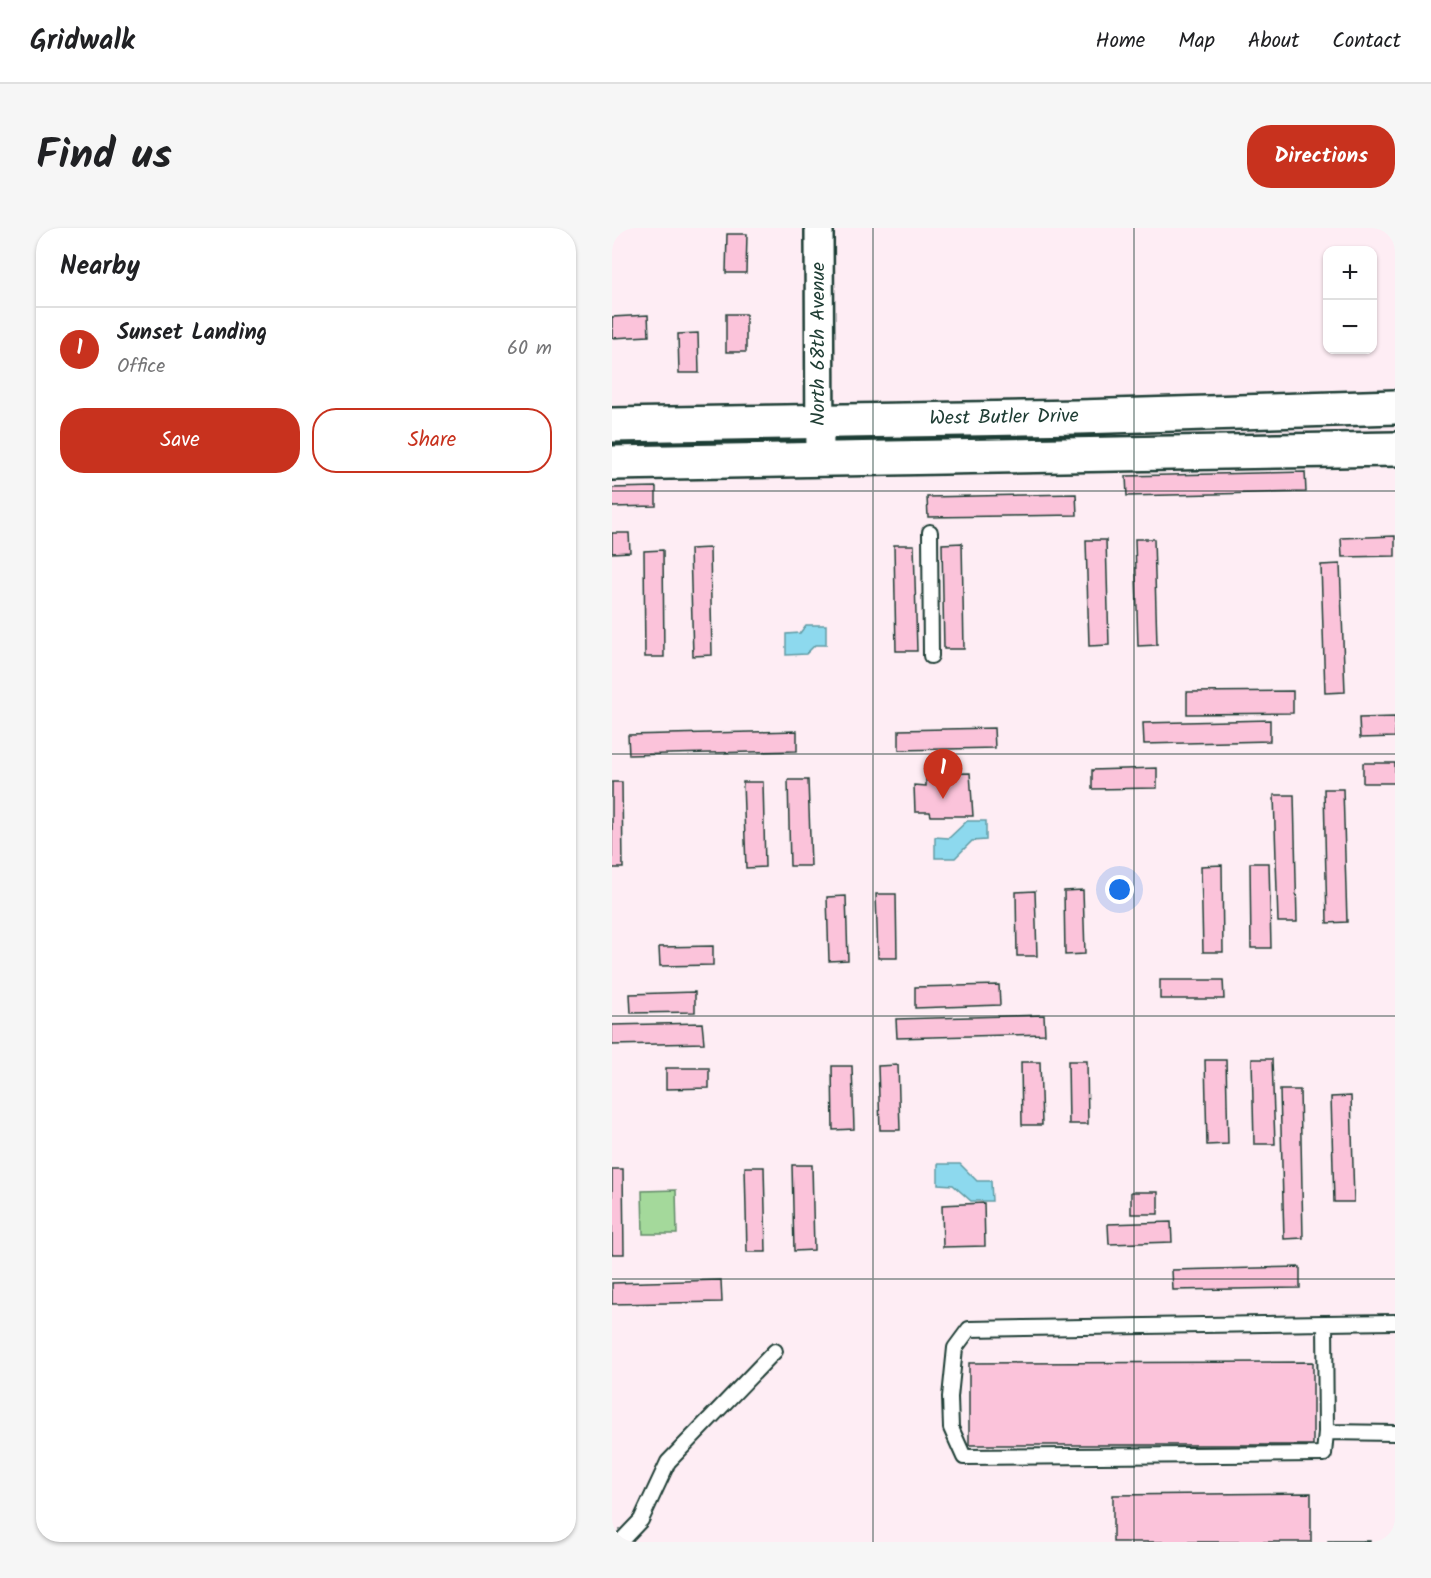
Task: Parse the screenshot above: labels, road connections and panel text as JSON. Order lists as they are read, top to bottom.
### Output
{
  "streets": {
    "street": ["North 68th Avenue", "West Butler Drive"]
  },
  "crossings": [
    ["North 68th Avenue", "West Butler Drive"]
  ],
  "page": {
    "header": "Gridwalk",
    "nav": [
      "Home",
      "Map",
      "About",
      "Contact"
    ],
    "title": "Find us",
    "buttons": [
      "Directions",
      ["Save", "Share"]
    ],
    "heading": "Nearby",
    "map_buttons": ["+", "−"],
    "list": [
      {
        "mark": "1",
        "name": "Sunset Landing",
        "note": "Office",
        "value": "60 m"
      }
    ],
    "pins": "1"
  }
}
